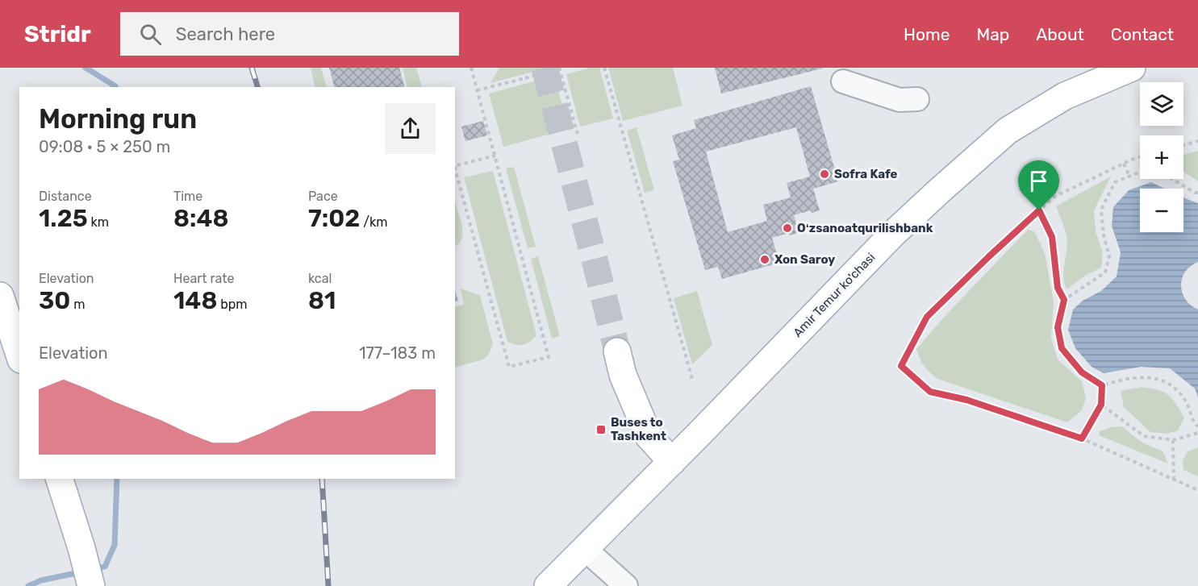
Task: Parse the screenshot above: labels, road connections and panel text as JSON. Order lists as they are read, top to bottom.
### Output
{
  "streets": {
    "main road": ["Amir Temur ko'chasi"]
  },
  "places": {
    "other": ["Sofra Kafe", "Oʻzsanoatqurilishbank", "Xon Saroy"],
    "transit": ["Buses to Tashkent"]
  },
  "page": {
    "header": "Stridr",
    "search": "Search here",
    "nav": [
      "Home",
      "Map",
      "About",
      "Contact"
    ],
    "map_buttons": ["+", "−"],
    "heading": ["Morning run", "09:08 · 5 × 250 m"],
    "stats": [
      ["Distance", "1.25 km"],
      ["Time", "8:48"],
      ["Pace", "7:02 /km"],
      ["Elevation", "30 m"],
      ["Heart rate", "148 bpm"],
      ["kcal", "81"]
    ],
    "chart": ["Elevation", "177–183 m"]
  }
}
